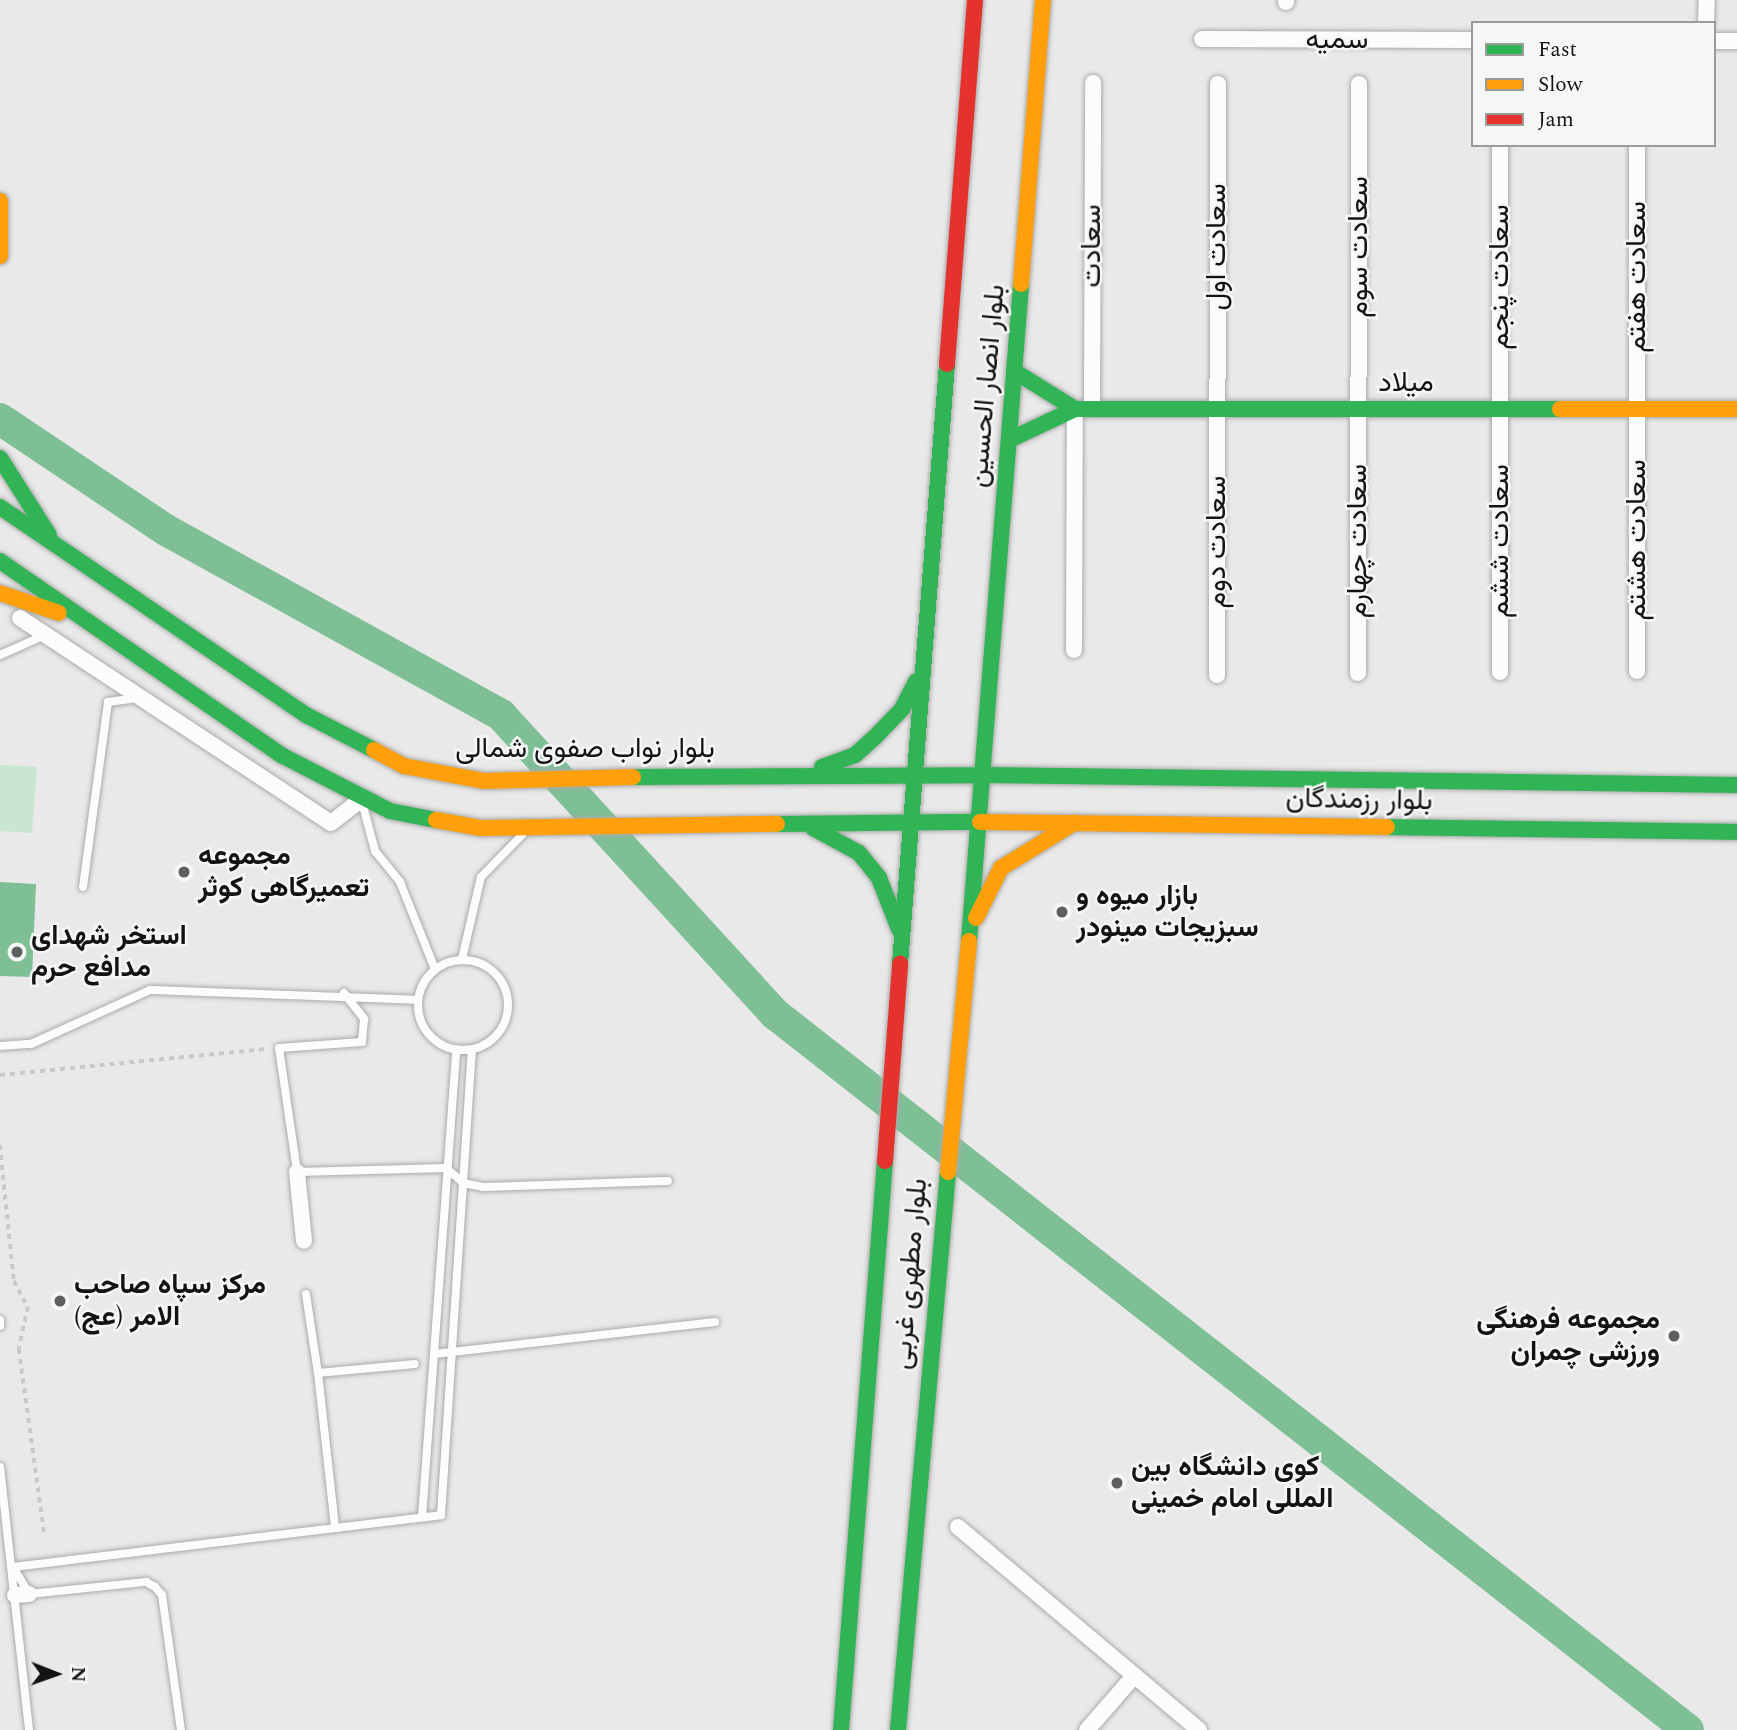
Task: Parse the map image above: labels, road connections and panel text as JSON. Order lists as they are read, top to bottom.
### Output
{
  "streets": {
    "main road": [
      "میلاد",
      "بلوار انصار الحسین",
      "بلوار نواب صفوی شمالی",
      "بلوار رزمندگان",
      "بلوار مطهری غربی"
    ],
    "street": [
      "سمیه",
      "سعادت",
      "سعادت اول",
      "سعادت سوم",
      "سعادت پنجم",
      "سعادت هفتم",
      "سعادت هشتم",
      "سعادت چهارم",
      "سعادت ششم",
      "سعادت دوم"
    ]
  },
  "crossings": [
    ["سعادت", "میلاد"],
    ["سعادت اول", "میلاد"],
    ["سعادت اول", "سعادت دوم"],
    ["سعادت سوم", "میلاد"],
    ["سعادت سوم", "سعادت چهارم"],
    ["سعادت پنجم", "میلاد"],
    ["سعادت پنجم", "سعادت ششم"],
    ["سعادت هفتم", "میلاد"],
    ["سعادت هفتم", "سعادت هشتم"],
    ["میلاد", "سعادت هشتم"],
    ["میلاد", "سعادت چهارم"],
    ["میلاد", "سعادت ششم"],
    ["میلاد", "سعادت دوم"],
    ["بلوار انصار الحسین", "بلوار نواب صفوی شمالی"],
    ["بلوار انصار الحسین", "بلوار رزمندگان"],
    ["بلوار انصار الحسین", "بلوار مطهری غربی"],
    ["بلوار نواب صفوی شمالی", "بلوار رزمندگان"],
    ["بلوار رزمندگان", "بلوار مطهری غربی"]
  ],
  "places": [
    "مجموعه تعمیرگاهی کوثر",
    "بازار میوه و سبزیجات مینودر",
    "استخر شهدای مدافع حرم",
    "مرکز سپاه صاحب الامر (عج)",
    "مجموعه فرهنگی ورزشی چمران",
    "کوی دانشگاه بین المللی امام خمینی"
  ],
  "legend": ["Fast", "Slow", "Jam"],
  "north": "right"
}
